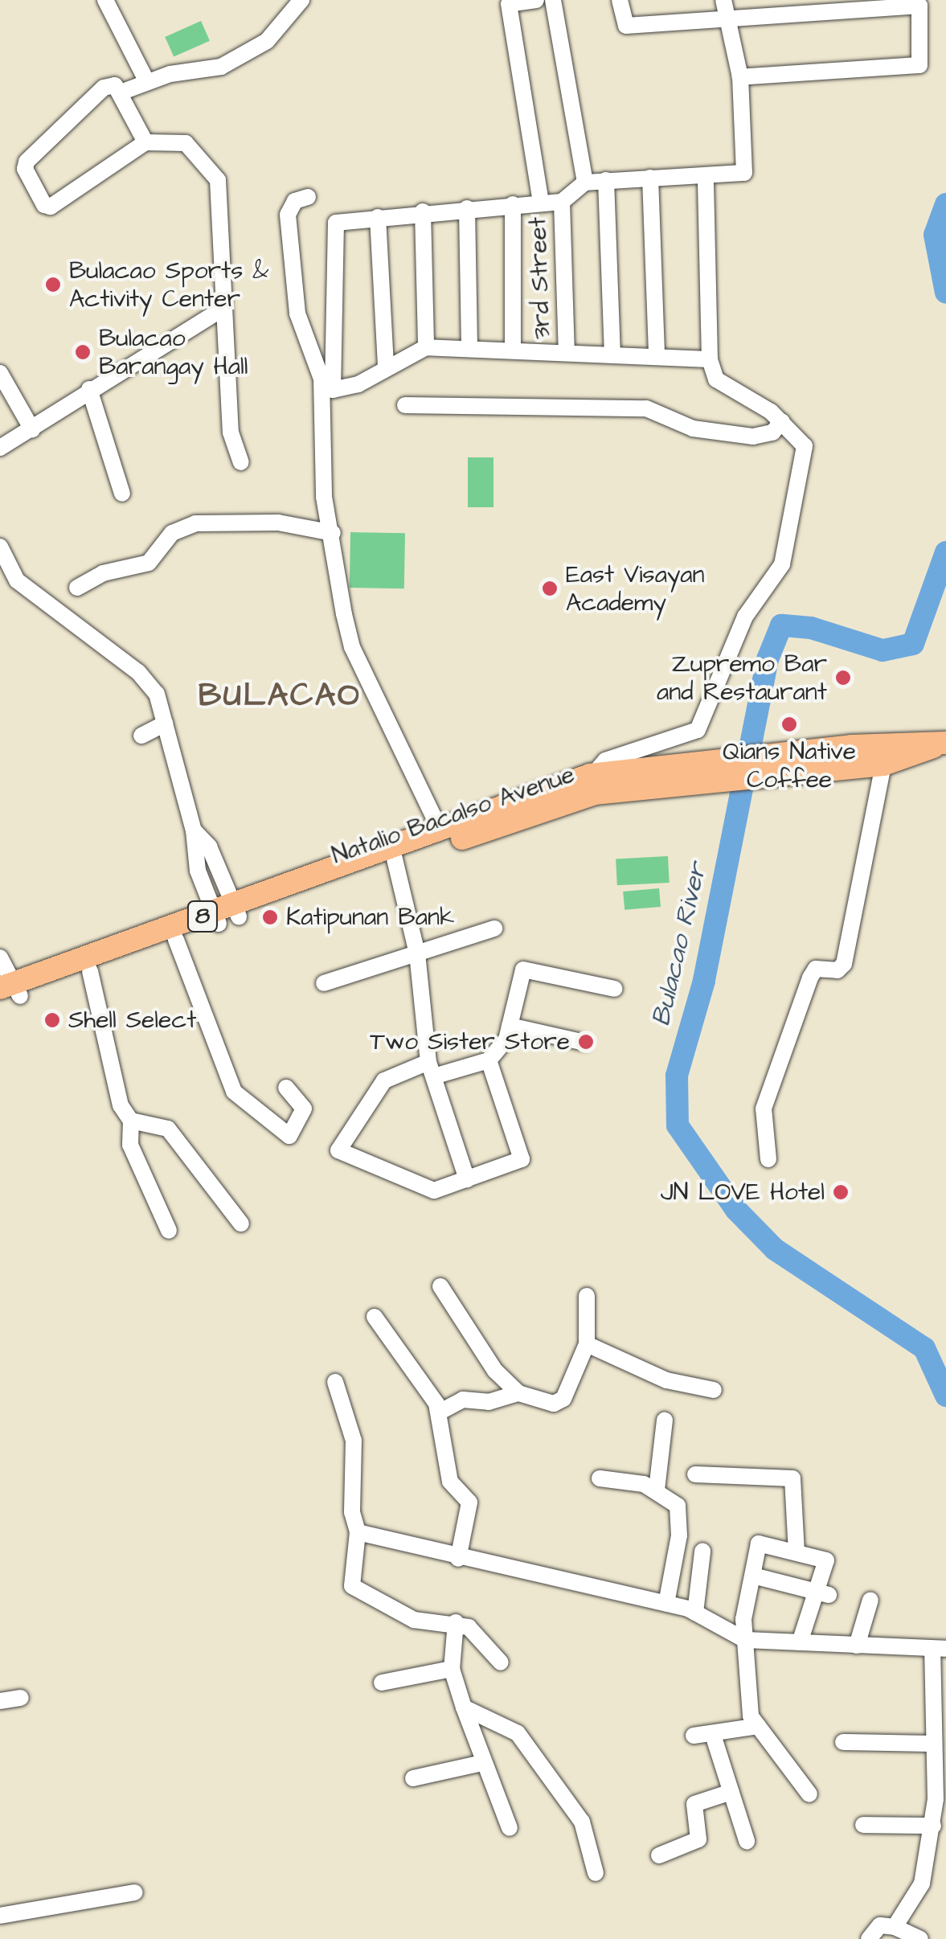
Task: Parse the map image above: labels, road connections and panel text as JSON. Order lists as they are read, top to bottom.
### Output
{
  "streets": {
    "main road": ["Natalio Bacalso Avenue", "8"],
    "street": ["3rd Street"]
  },
  "districts": ["BULACAO"],
  "water": ["Bulacao River"],
  "places": [
    "Bulacao Sports & Activity Center",
    "Bulacao Barangay Hall",
    "East Visayan Academy",
    "Zupremo Bar and Restaurant",
    "Qians Native Coffee",
    "Katipunan Bank",
    "Shell Select",
    "Two Sister Store",
    "JN LOVE Hotel"
  ]
}
